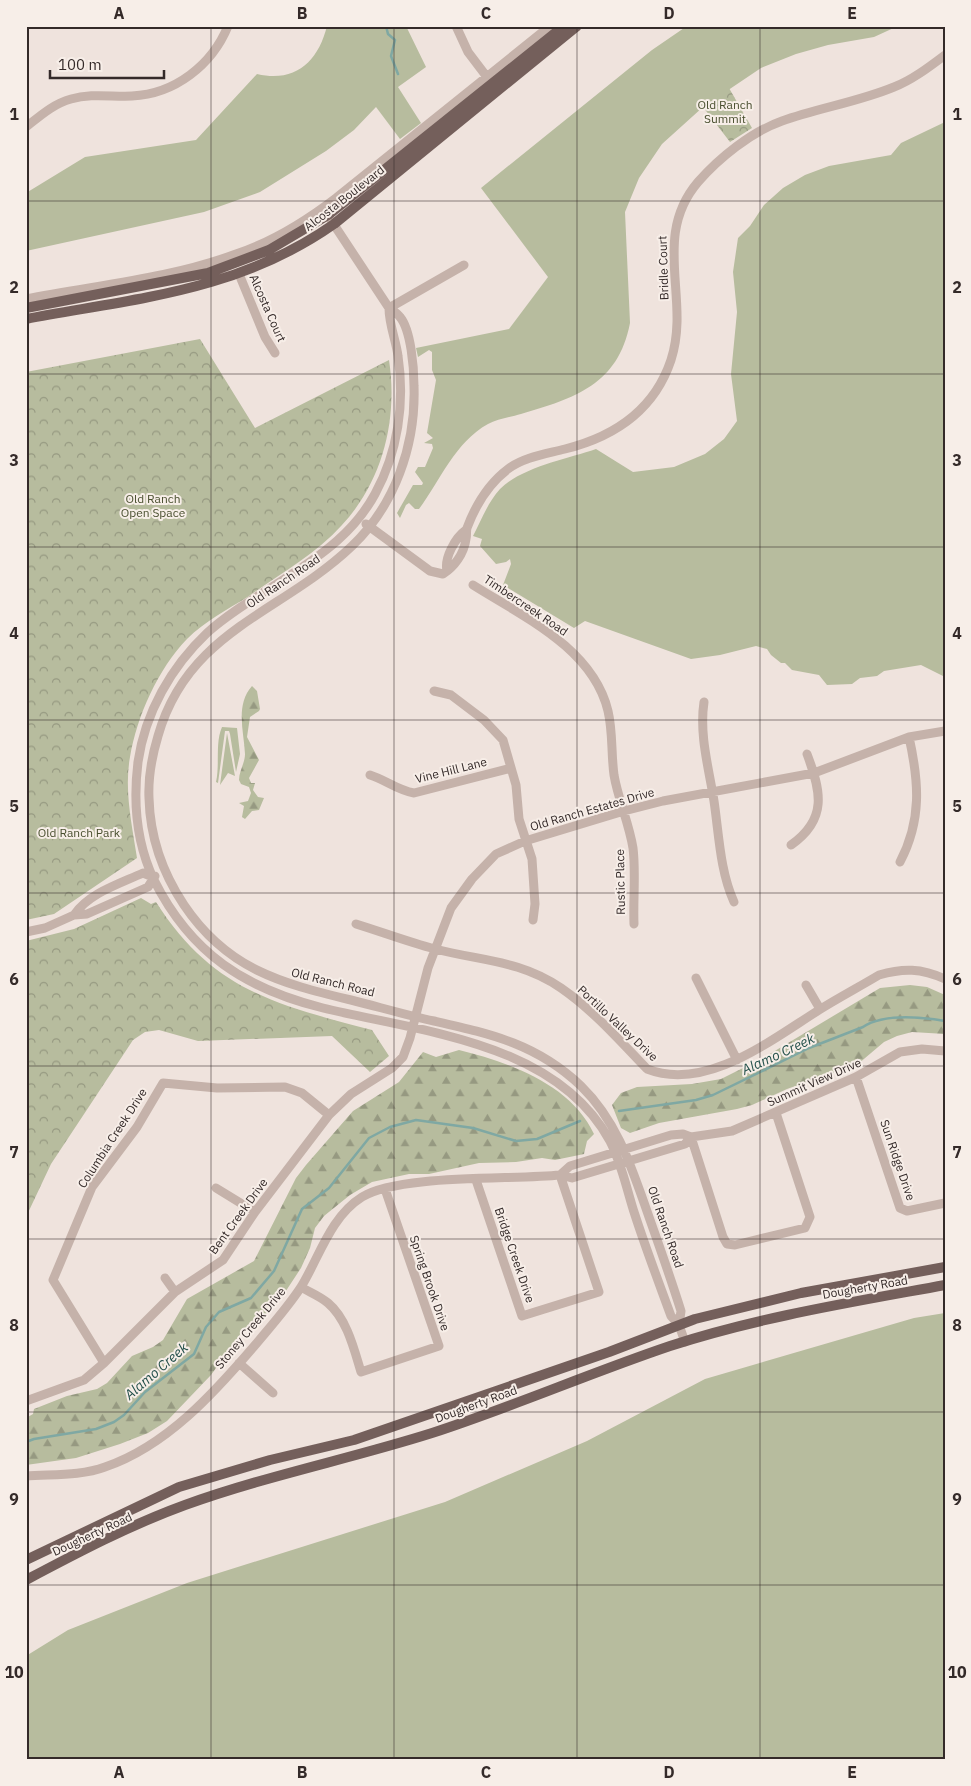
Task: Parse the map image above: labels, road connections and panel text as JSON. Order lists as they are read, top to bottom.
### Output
{
  "streets": {
    "main road": ["Alcosta Boulevard", "Dougherty Road"],
    "street": [
      "Bridle Court",
      "Alcosta Court",
      "Old Ranch Road",
      "Timbercreek Road",
      "Vine Hill Lane",
      "Old Ranch Estates Drive",
      "Rustic Place",
      "Portillo Valley Drive",
      "Summit View Drive",
      "Columbia Creek Drive",
      "Sun Ridge Drive",
      "Bent Creek Drive",
      "Bridge Creek Drive",
      "Spring Brook Drive",
      "Stoney Creek Drive"
    ]
  },
  "crossings": [
    ["Alcosta Boulevard", "Alcosta Court"],
    ["Alcosta Boulevard", "Old Ranch Road"],
    ["Bridle Court", "Old Ranch Road"],
    ["Old Ranch Road", "Old Ranch Estates Drive"],
    ["Old Ranch Road", "Summit View Drive"],
    ["Old Ranch Road", "Bent Creek Drive"],
    ["Old Ranch Road", "Dougherty Road"],
    ["Old Ranch Road", "Stoney Creek Drive"],
    ["Timbercreek Road", "Old Ranch Estates Drive"],
    ["Timbercreek Road", "Rustic Place"],
    ["Old Ranch Estates Drive", "Rustic Place"],
    ["Old Ranch Estates Drive", "Portillo Valley Drive"],
    ["Old Ranch Estates Drive", "Bent Creek Drive"],
    ["Summit View Drive", "Sun Ridge Drive"],
    ["Summit View Drive", "Stoney Creek Drive"],
    ["Columbia Creek Drive", "Bent Creek Drive"],
    ["Bridge Creek Drive", "Stoney Creek Drive"],
    ["Spring Brook Drive", "Stoney Creek Drive"]
  ],
  "water": ["Alamo Creek"],
  "parks": ["Old Ranch Summit", "Old Ranch Open Space", "Old Ranch Park"],
  "scale_bar": "100 m",
  "grid": {
    "columns": [
      "A",
      "B",
      "C",
      "D",
      "E"
    ],
    "rows": [
      "1",
      "2",
      "3",
      "4",
      "5",
      "6",
      "7",
      "8",
      "9",
      "10"
    ]
  }
}
